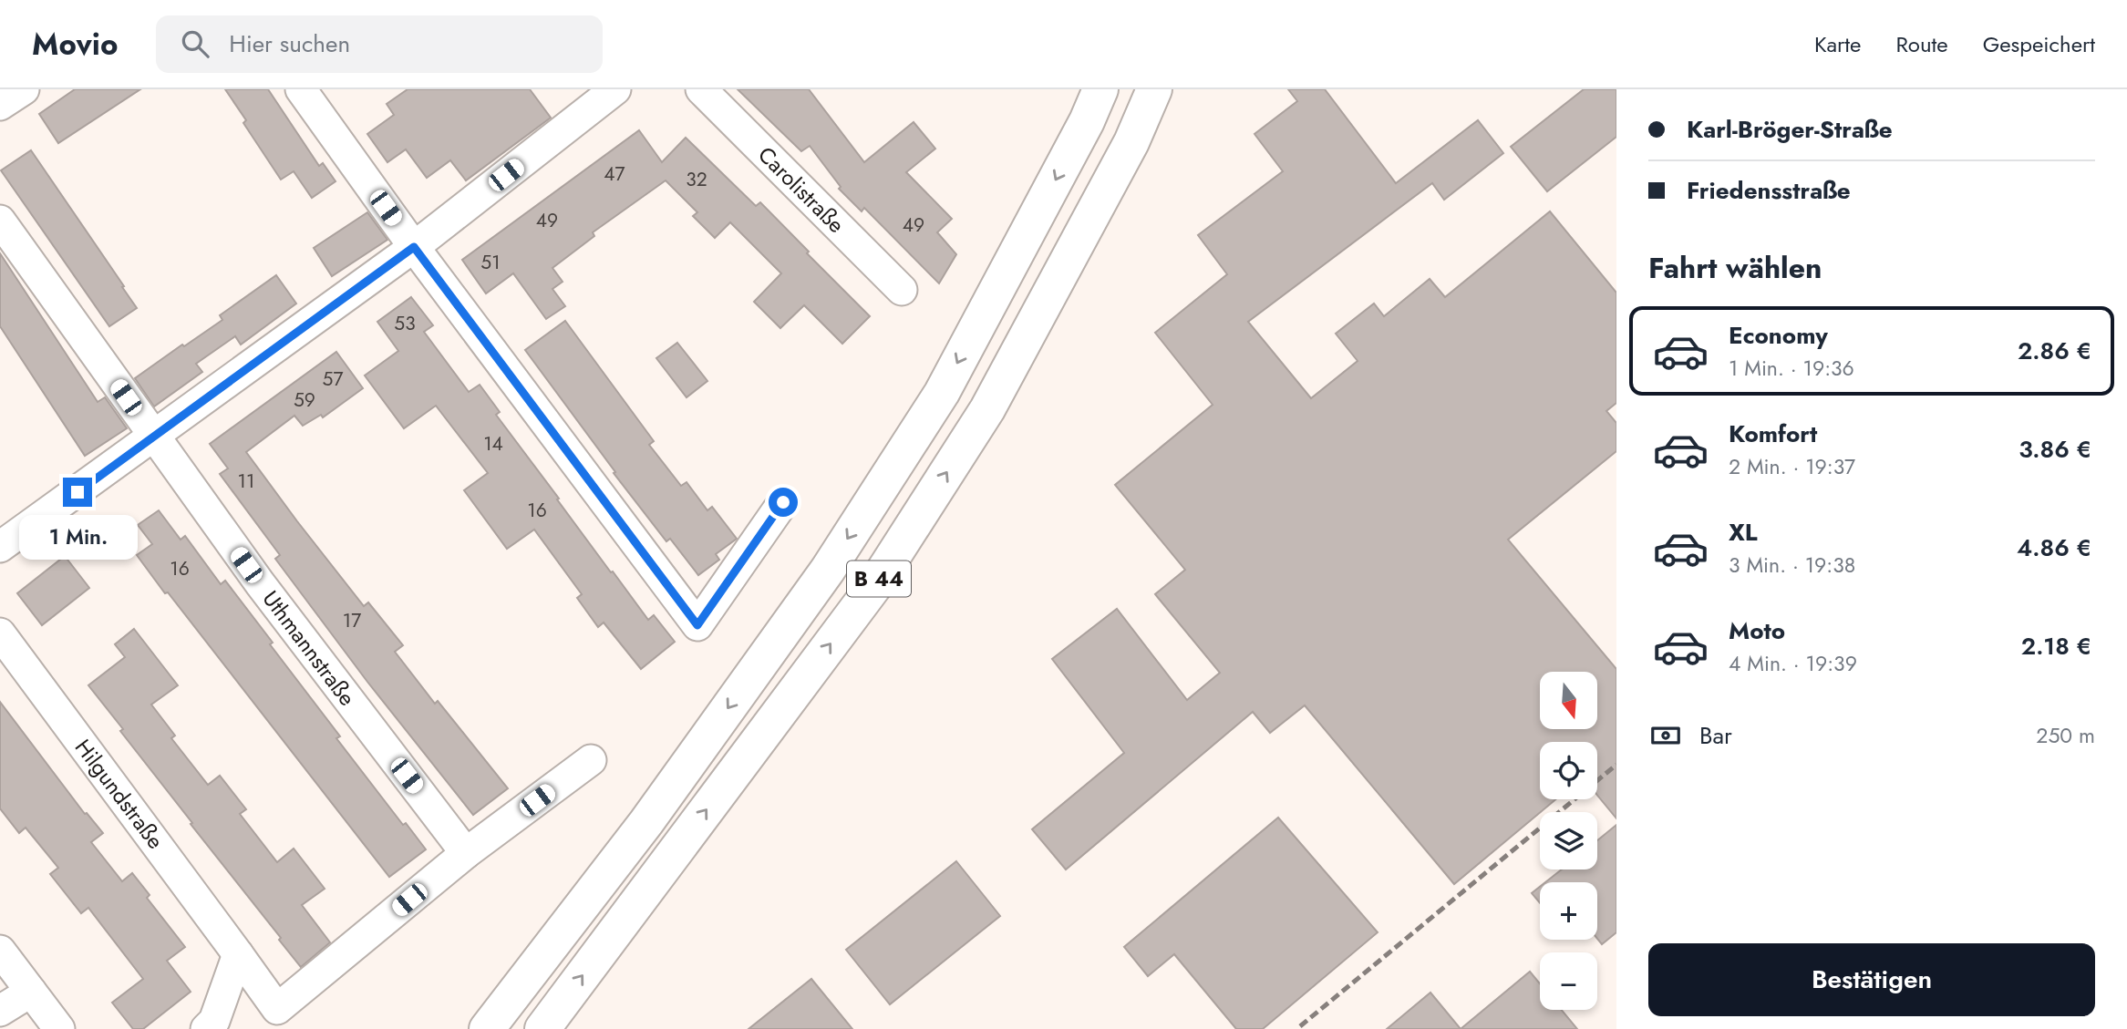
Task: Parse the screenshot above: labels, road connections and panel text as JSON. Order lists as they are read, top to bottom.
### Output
{
  "streets": {
    "highway": ["B 44"],
    "street": ["Carolistraße", "Uthmannstraße", "Hilgundstraße"]
  },
  "crossings": [
    ["Uthmannstraße", "Hilgundstraße"]
  ],
  "house_numbers": [
    "47",
    "32",
    "49",
    "49",
    "51",
    "53",
    "57",
    "59",
    "14",
    "11",
    "16",
    "16",
    "17"
  ],
  "north": "bottom",
  "page": {
    "header": "Movio",
    "search": "Hier suchen",
    "nav": ["Karte", "Route", "Gespeichert"],
    "banner": ["Karl-Bröger-Straße", "Friedensstraße"],
    "heading": "Fahrt wählen",
    "list": [
      {
        "name": "Economy",
        "note": "1 Min. · 19:36",
        "value": "2.86 €"
      },
      {
        "name": "Komfort",
        "note": "2 Min. · 19:37",
        "value": "3.86 €"
      },
      {
        "name": "XL",
        "note": "3 Min. · 19:38",
        "value": "4.86 €"
      },
      {
        "name": "Moto",
        "note": "4 Min. · 19:39",
        "value": "2.18 €"
      }
    ],
    "bubble": "1 Min.",
    "map_buttons": ["+", "−"],
    "pay": ["Bar", "250 m"],
    "buttons": "Bestätigen"
  }
}
